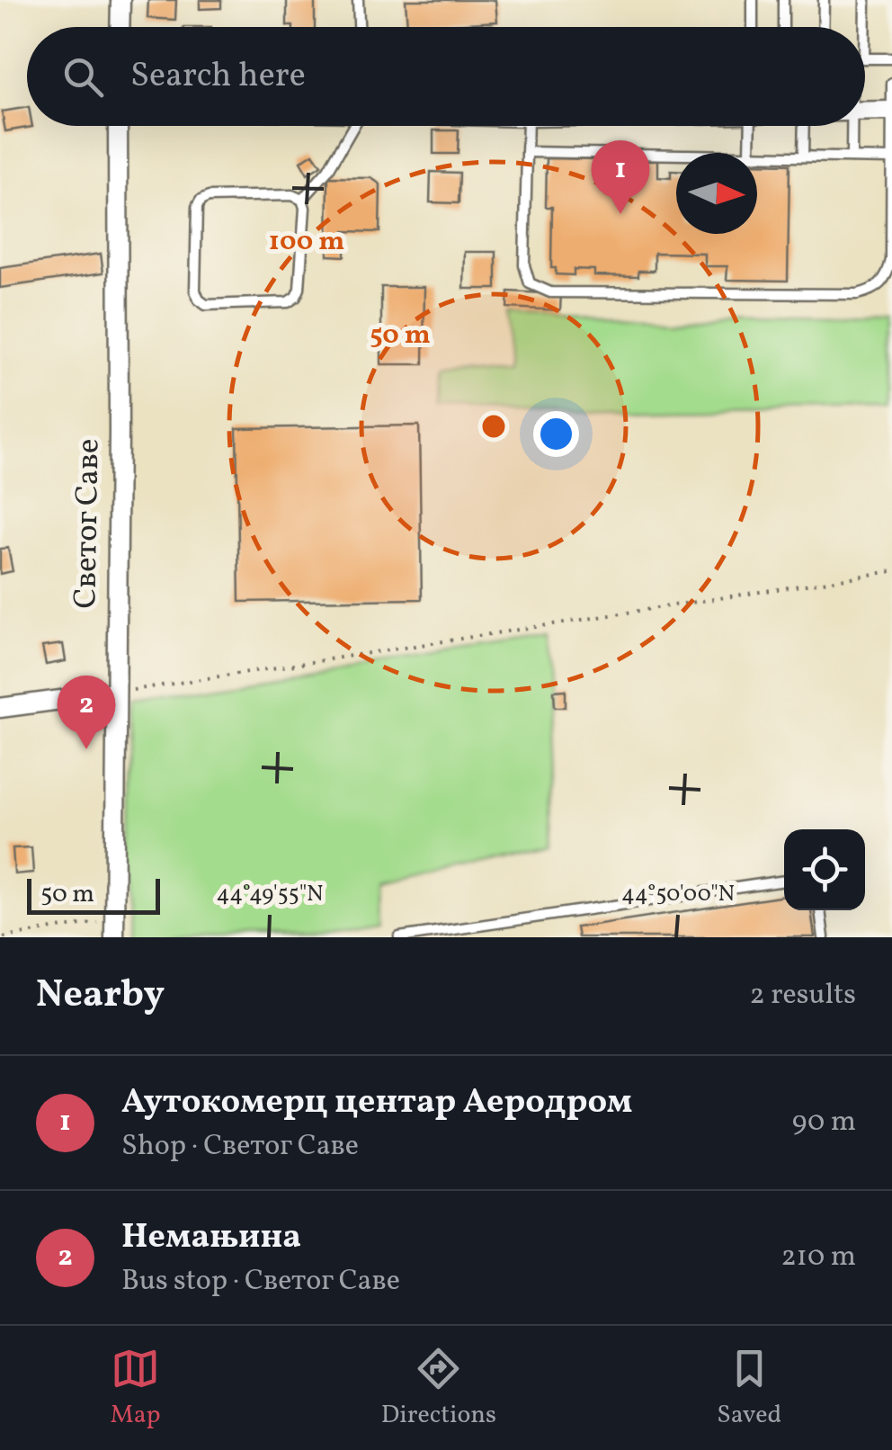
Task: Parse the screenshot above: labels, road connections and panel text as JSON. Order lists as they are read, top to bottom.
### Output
{
  "streets": {
    "street": ["Светог Саве"]
  },
  "scale_bar": "50 m",
  "north": "right",
  "page": {
    "search": "Search here",
    "pins": ["1", "2"],
    "scale": "50 m",
    "heading": ["Nearby", "2 results"],
    "list": [
      {
        "mark": "1",
        "name": "Аутокомерц центар Аеродром",
        "note": "Shop · Светог Саве",
        "value": "90 m"
      },
      {
        "mark": "2",
        "name": "Немањина",
        "note": "Bus stop · Светог Саве",
        "value": "210 m"
      }
    ],
    "nav": ["Map", "Directions", "Saved"]
  },
  "coordinates": ["44°49'55\"N", "44°50'00\"N"],
  "rings": ["100 m", "50 m"]
}
